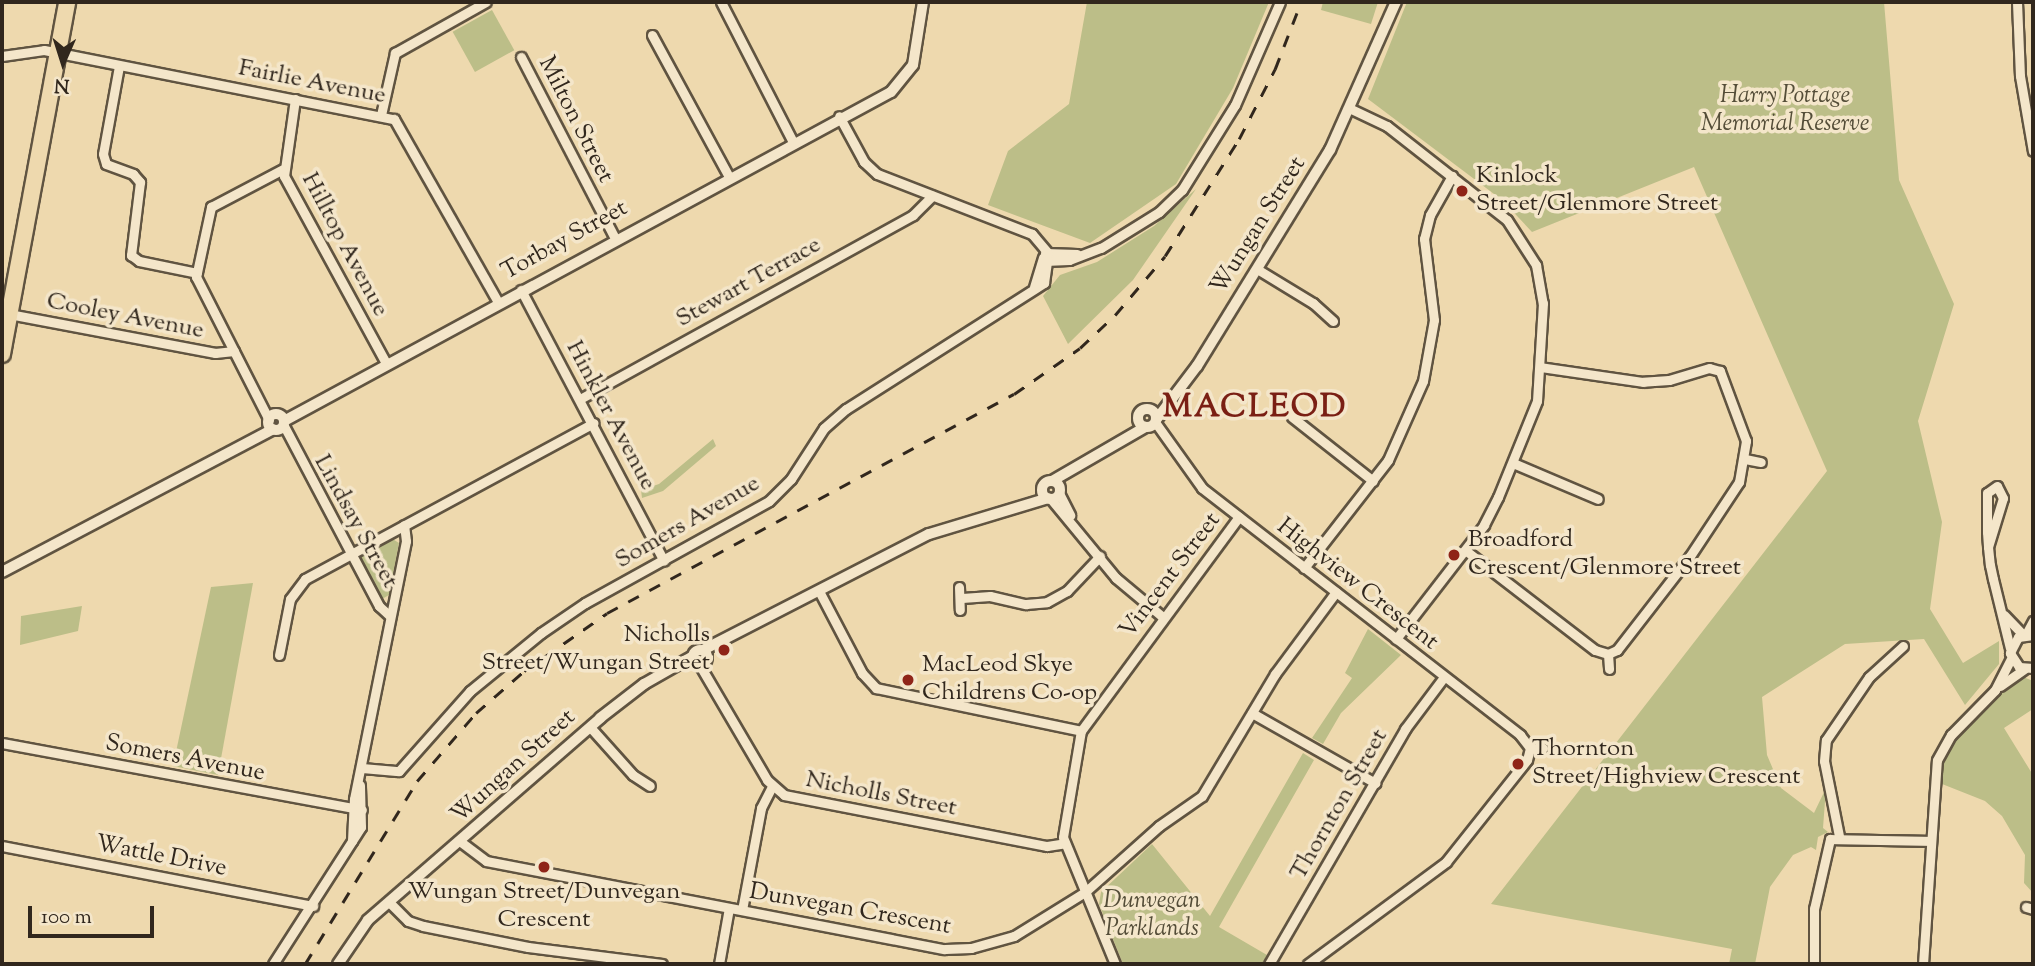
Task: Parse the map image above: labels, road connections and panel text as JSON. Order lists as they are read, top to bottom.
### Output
{
  "streets": {
    "street": [
      "Fairlie Avenue",
      "Milton Street",
      "Wungan Street",
      "Torbay Street",
      "Hilltop Avenue",
      "Stewart Terrace",
      "Cooley Avenue",
      "Hinkler Avenue",
      "Lindsay Street",
      "Somers Avenue",
      "Vincent Street",
      "Highview Crescent",
      "Nicholls Street",
      "Thornton Street",
      "Wattle Drive",
      "Dunvegan Crescent"
    ]
  },
  "crossings": [
    ["Fairlie Avenue", "Torbay Street"],
    ["Fairlie Avenue", "Hilltop Avenue"],
    ["Milton Street", "Torbay Street"],
    ["Wungan Street", "Highview Crescent"],
    ["Wungan Street", "Nicholls Street"],
    ["Wungan Street", "Dunvegan Crescent"],
    ["Torbay Street", "Hilltop Avenue"],
    ["Torbay Street", "Hinkler Avenue"],
    ["Torbay Street", "Lindsay Street"],
    ["Stewart Terrace", "Hinkler Avenue"],
    ["Cooley Avenue", "Lindsay Street"],
    ["Hinkler Avenue", "Somers Avenue"],
    ["Lindsay Street", "Somers Avenue"],
    ["Lindsay Street", "Wattle Drive"],
    ["Vincent Street", "Highview Crescent"],
    ["Vincent Street", "Nicholls Street"],
    ["Vincent Street", "Dunvegan Crescent"],
    ["Highview Crescent", "Thornton Street"],
    ["Highview Crescent", "Dunvegan Crescent"]
  ],
  "districts": ["MACLEOD"],
  "parks": ["Harry Pottage Memorial Reserve", "Dunvegan Parklands"],
  "places": [
    "Kinlock Street/Glenmore Street",
    "Broadford Crescent/Glenmore Street",
    "Nicholls Street/Wungan Street",
    "MacLeod Skye Childrens Co-op",
    "Thornton Street/Highview Crescent",
    "Wungan Street/Dunvegan Crescent"
  ],
  "scale_bar": "100 m",
  "north": "bottom"
}
